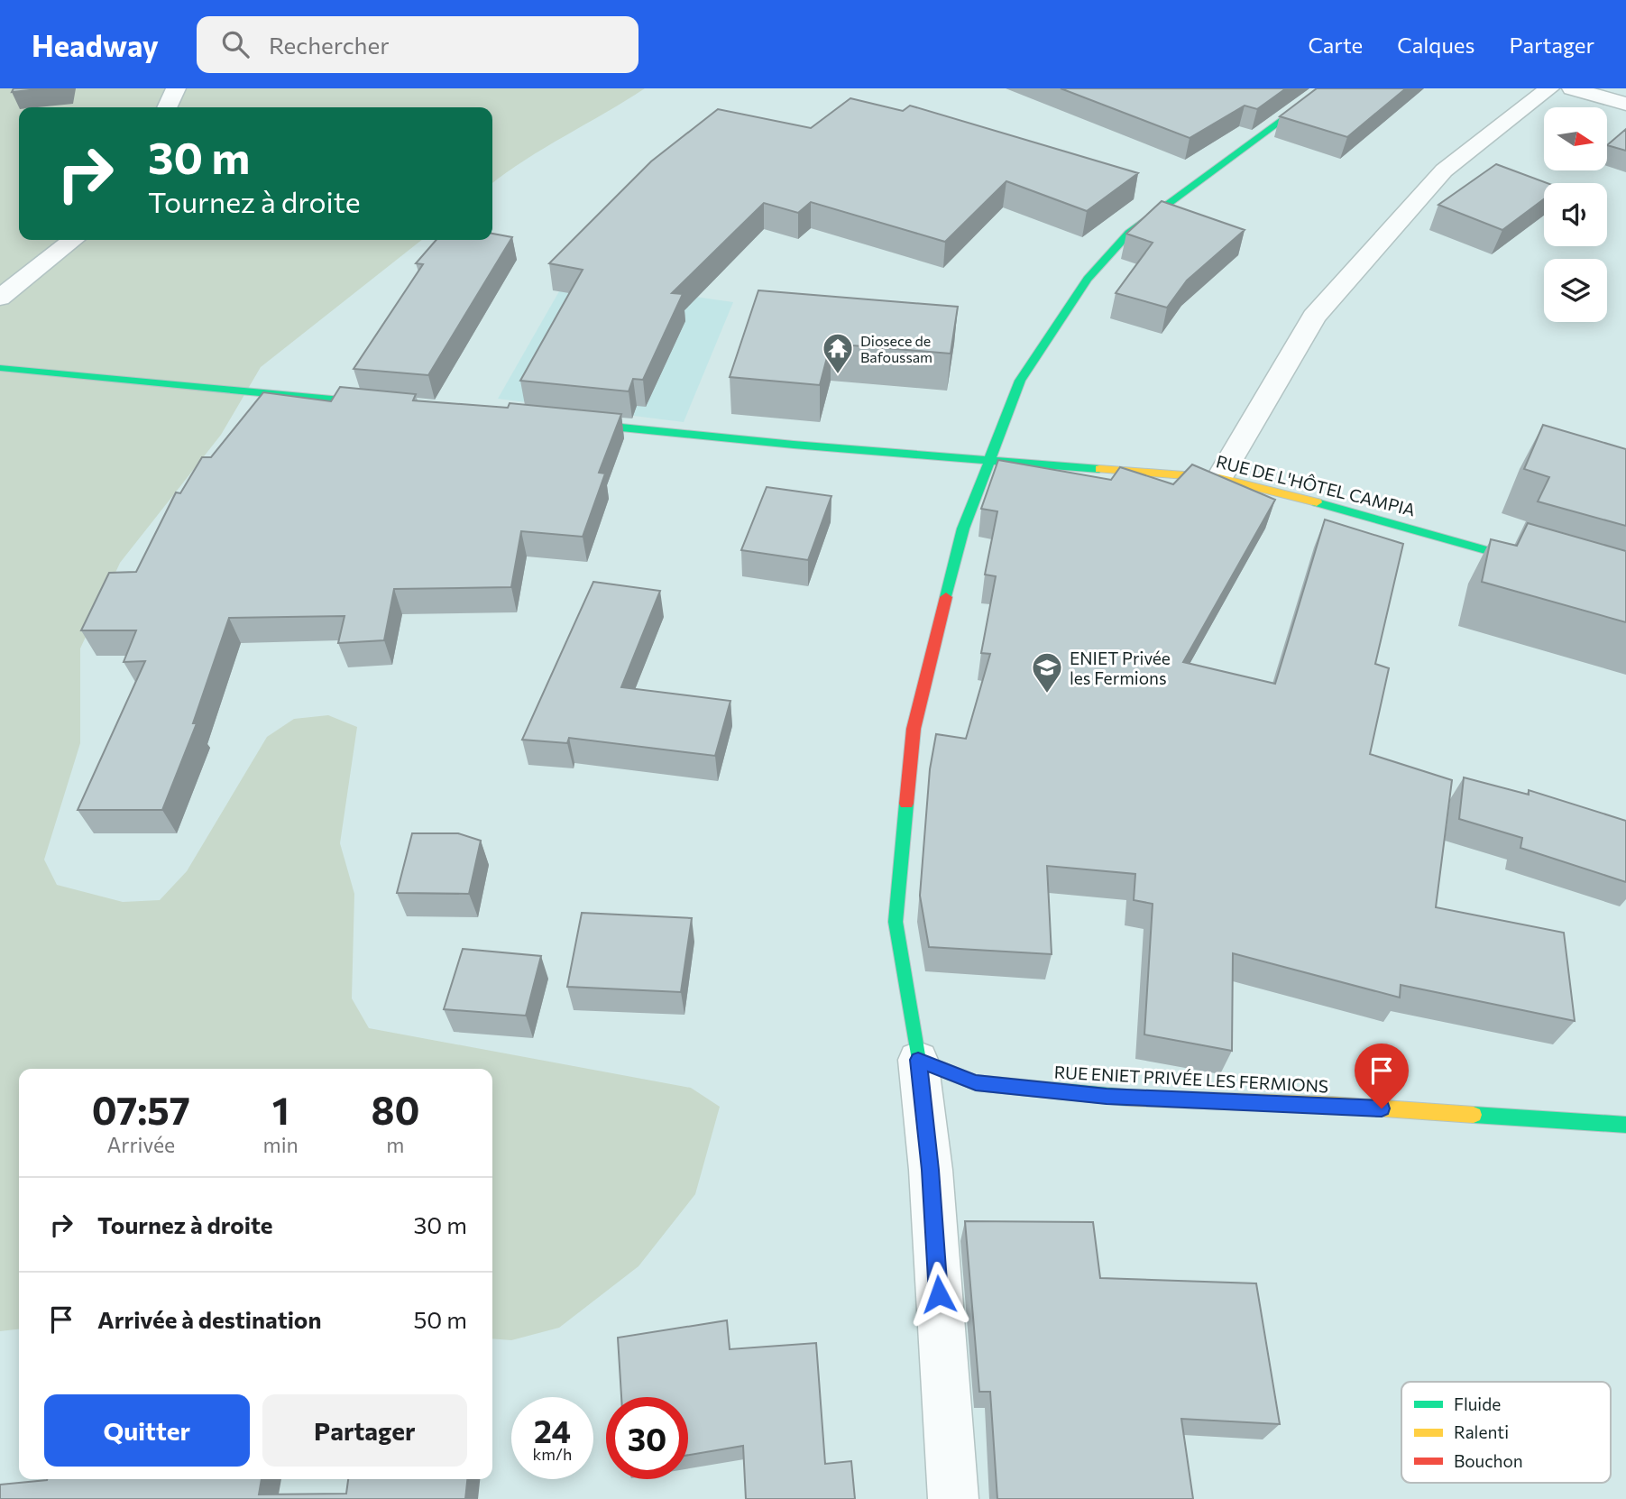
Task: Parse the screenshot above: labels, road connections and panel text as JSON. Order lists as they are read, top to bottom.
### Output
{
  "streets": {
    "street": ["RUE DE L'HÔTEL CAMPIA", "RUE ENIET PRIVÉE LES FERMIONS"]
  },
  "places": {
    "temple": ["Diosece de Bafoussam"],
    "school or university": ["ENIET Privée les Fermions"]
  },
  "legend": ["Fluide", "Ralenti", "Bouchon"],
  "north": "right",
  "page": {
    "header": "Headway",
    "search": "Rechercher",
    "nav": ["Carte", "Calques", "Partager"],
    "turn": ["30 m", "Tournez à droite"],
    "eta": [
      "07:57",
      "Arrivée",
      "1",
      "min",
      "80",
      "m"
    ],
    "list": [
      {
        "name": "Tournez à droite",
        "value": "30 m"
      },
      {
        "name": "Arrivée à destination",
        "value": "50 m"
      }
    ],
    "buttons": ["Quitter", "Partager"],
    "speed": "24 km/h",
    "limit": "30"
  }
}
